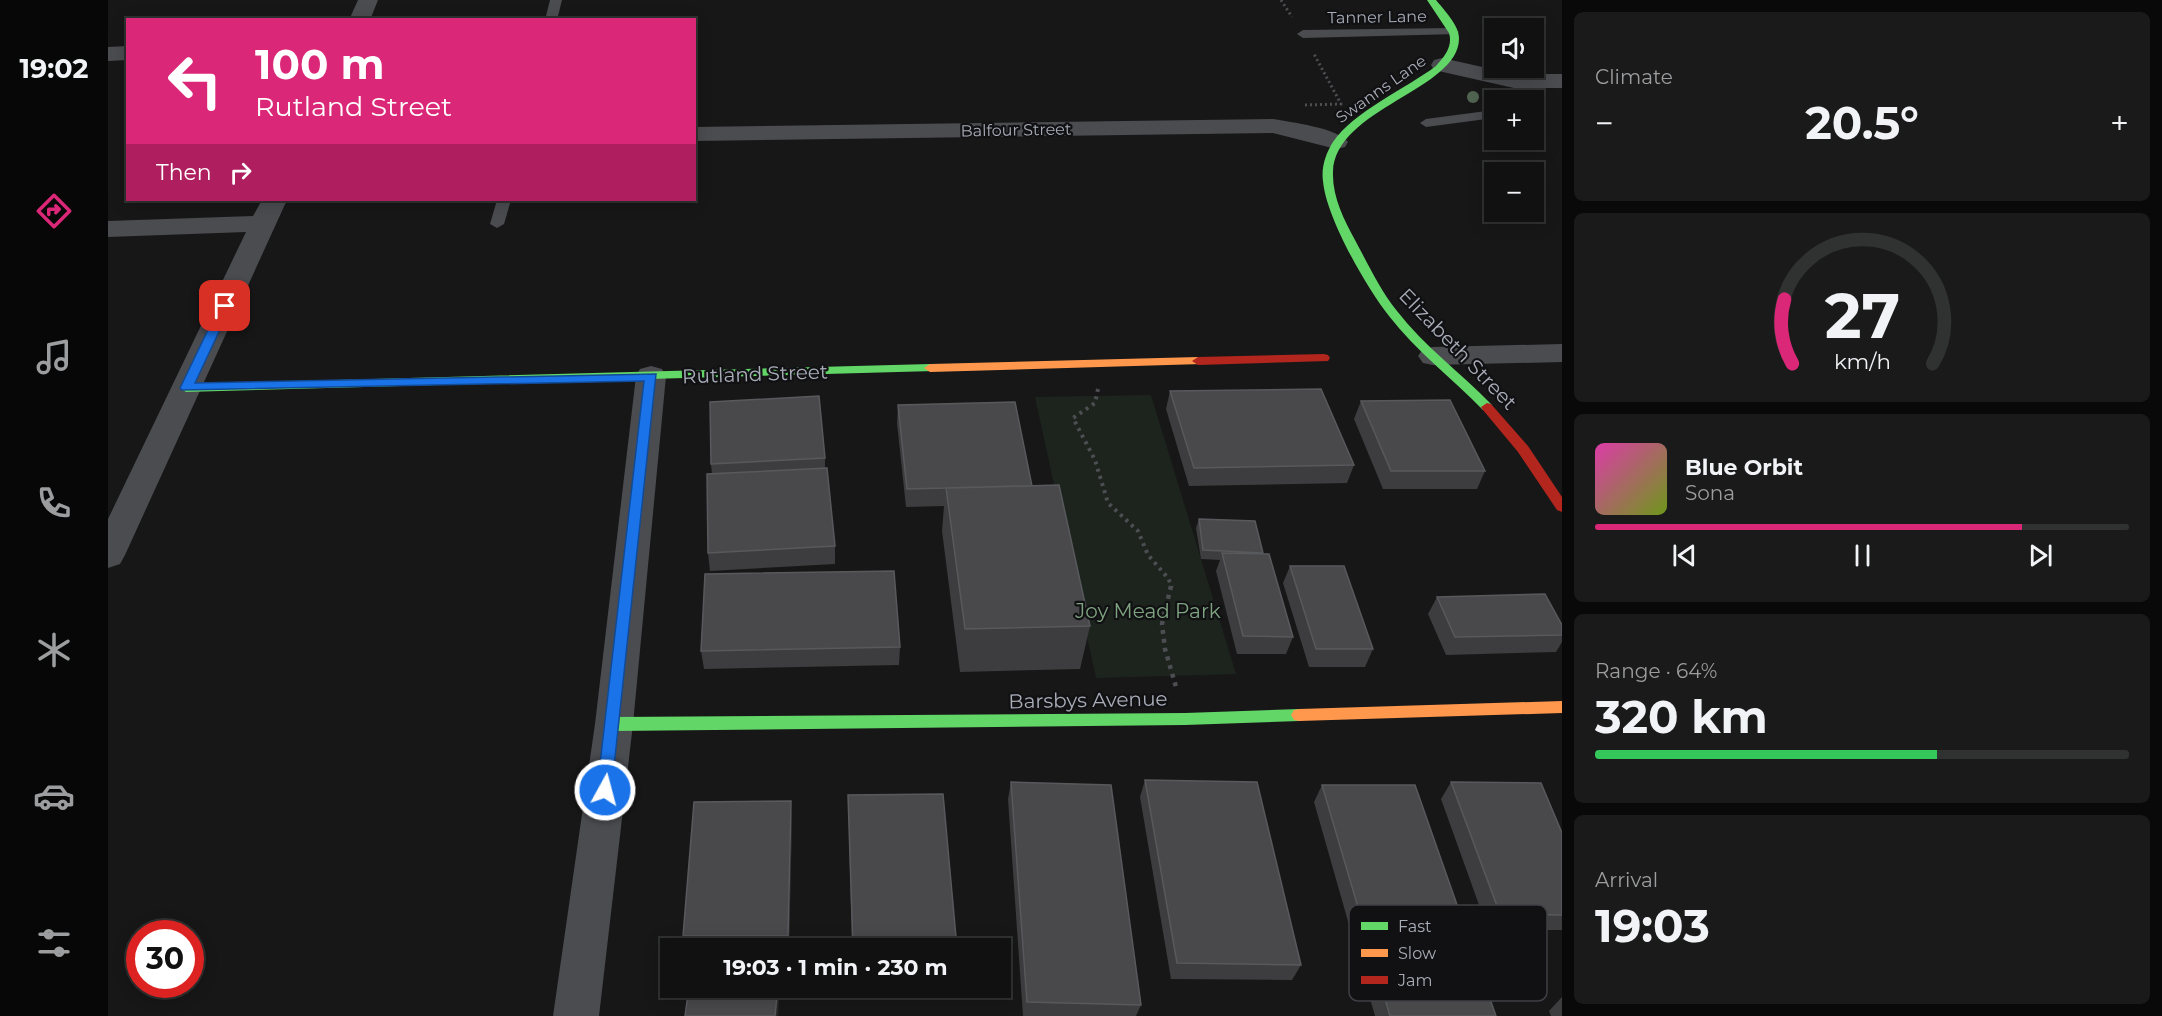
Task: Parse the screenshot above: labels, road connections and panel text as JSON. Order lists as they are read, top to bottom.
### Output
{
  "streets": {
    "street": [
      "Swanns Lane",
      "Balfour Street",
      "Elizabeth Street",
      "Rutland Street",
      "Barsbys Avenue"
    ],
    "lane": ["Tanner Lane"]
  },
  "crossings": [
    ["Tanner Lane", "Swanns Lane"],
    ["Swanns Lane", "Balfour Street"],
    ["Swanns Lane", "Elizabeth Street"],
    ["Balfour Street", "Elizabeth Street"]
  ],
  "parks": ["Joy Mead Park"],
  "legend": ["Fast", "Slow", "Jam"],
  "page": {
    "tabs": "19:02",
    "tile": [
      "Climate",
      ["Range · 64%", "320 km"],
      ["Arrival", "19:03"]
    ],
    "map_buttons": ["+", "−"],
    "turn": ["100 m", "Rutland Street"],
    "heat": ["−", "20.5°", "+"],
    "then": "Then",
    "song": ["Blue Orbit", "Sona"],
    "limit": "30",
    "trip": "19:03 · 1 min · 230 m",
    "gauge": ["27", "km/h"]
  }
}
